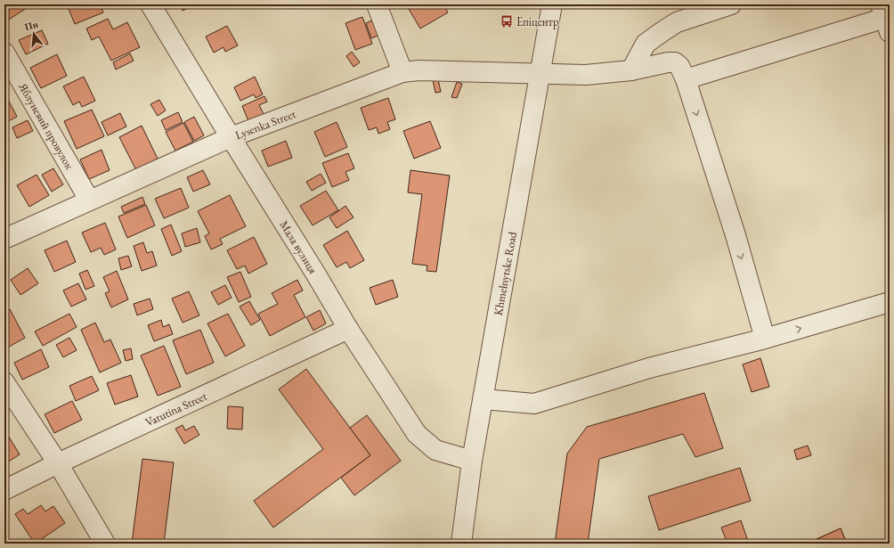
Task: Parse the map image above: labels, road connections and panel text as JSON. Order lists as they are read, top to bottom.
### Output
{
  "streets": {
    "street": [
      "Lysenka Street",
      "Яблуневий провулок",
      "Мала вулиця",
      "Khmelnytske Road",
      "Vatutina Street"
    ]
  },
  "crossings": [
    ["Lysenka Street", "Яблуневий провулок"],
    ["Lysenka Street", "Мала вулиця"],
    ["Lysenka Street", "Khmelnytske Road"],
    ["Мала вулиця", "Khmelnytske Road"],
    ["Мала вулиця", "Vatutina Street"]
  ],
  "places": {
    "bus stop": ["Епіцентр"]
  },
  "north": "top"
}
